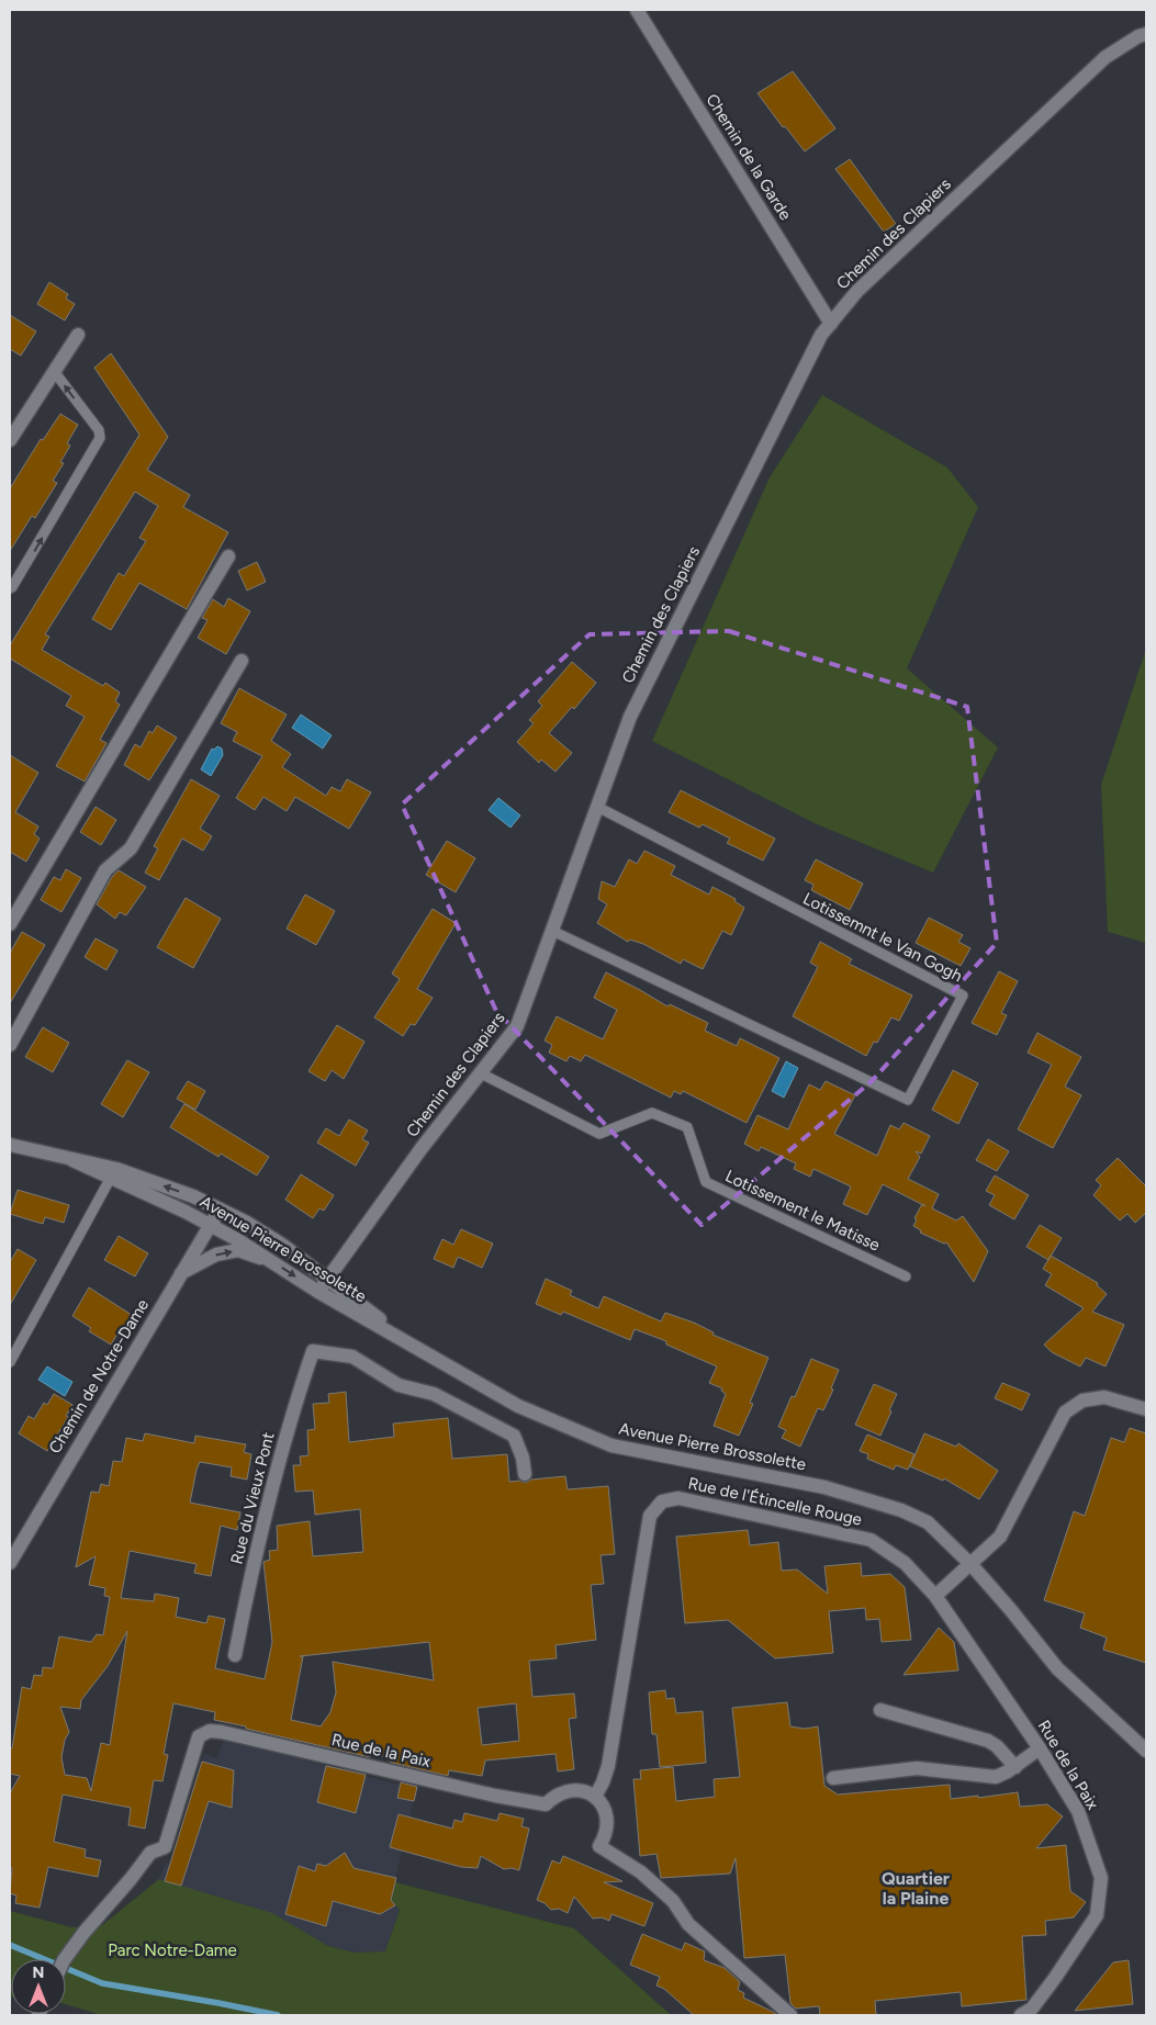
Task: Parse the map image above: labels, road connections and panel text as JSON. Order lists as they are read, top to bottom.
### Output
{
  "streets": {
    "street": [
      "Chemin de la Garde",
      "Chemin des Clapiers",
      "Avenue Pierre Brossolette",
      "Chemin de Notre-Dame",
      "Rue du Vieux Pont",
      "Rue de l'Étincelle Rouge",
      "Rue de la Paix"
    ],
    "lane": ["Lotissemnt le Van Gogh", "Lotissement le Matisse"]
  },
  "crossings": [
    ["Chemin de la Garde", "Chemin des Clapiers"],
    ["Chemin des Clapiers", "Lotissemnt le Van Gogh"],
    ["Chemin des Clapiers", "Lotissement le Matisse"],
    ["Chemin des Clapiers", "Avenue Pierre Brossolette"],
    ["Avenue Pierre Brossolette", "Chemin de Notre-Dame"],
    ["Rue de l'Étincelle Rouge", "Rue de la Paix"]
  ],
  "districts": ["Quartier la Plaine"],
  "parks": ["Parc Notre-Dame"],
  "north": "top"
}
